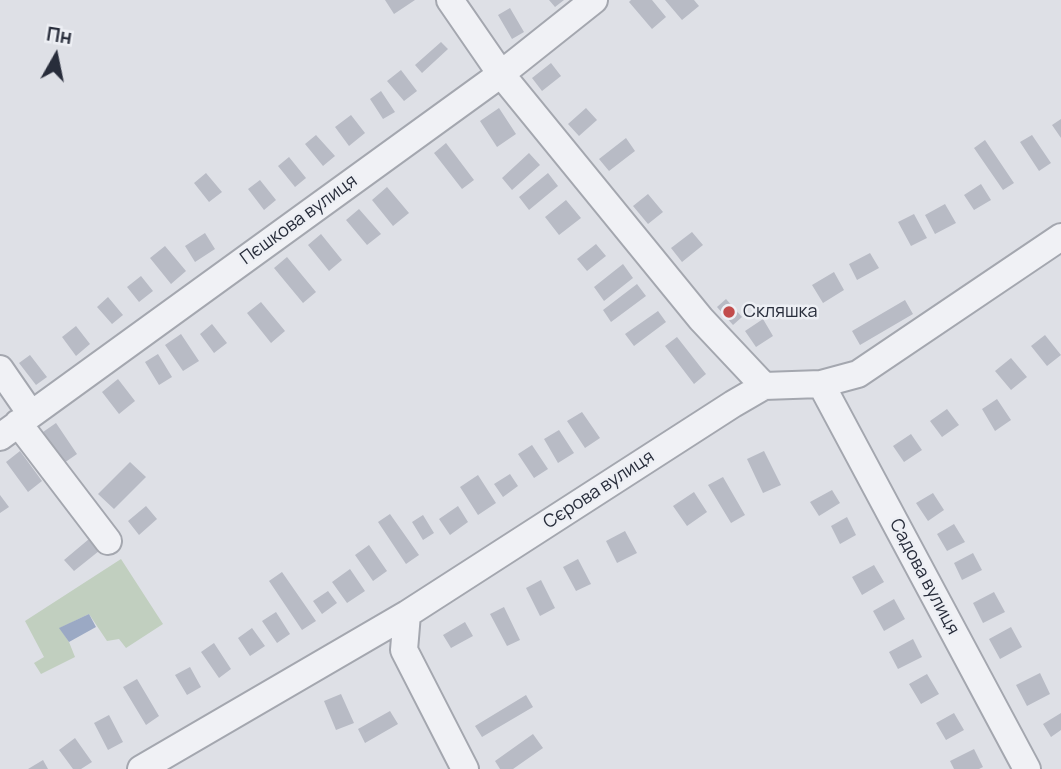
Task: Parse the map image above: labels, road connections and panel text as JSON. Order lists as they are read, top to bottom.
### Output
{
  "streets": {
    "street": ["Пєшкова вулиця", "Сєрова вулиця", "Садова вулиця"]
  },
  "places": ["Скляшка"],
  "north": "top"
}
